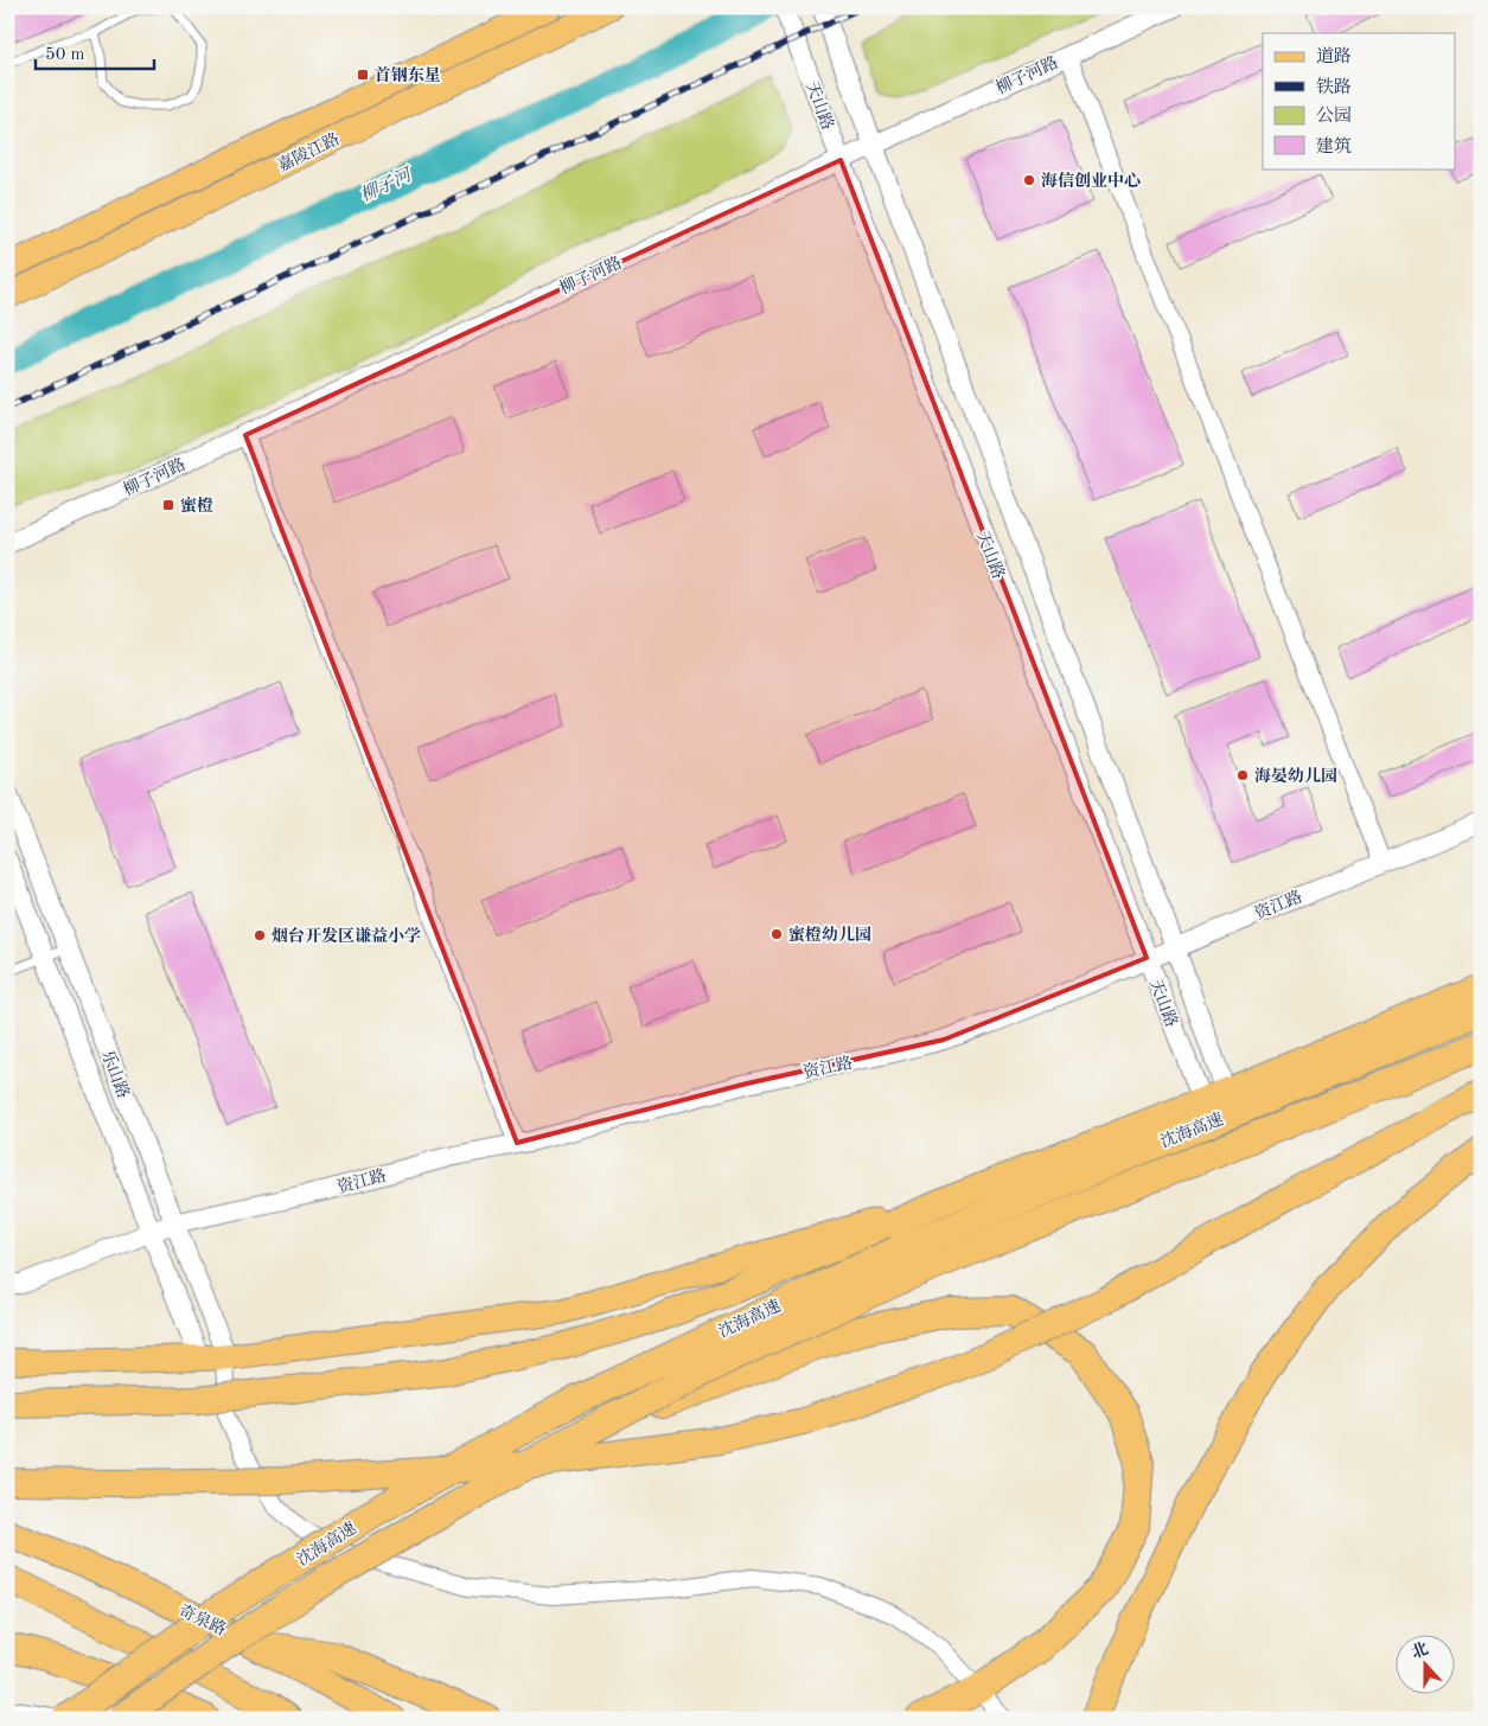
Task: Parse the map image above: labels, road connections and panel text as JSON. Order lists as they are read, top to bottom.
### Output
{
  "streets": {
    "highway": ["沈海高速", "奇泉路"],
    "main road": ["嘉陵江路"],
    "street": [
      "柳子河路",
      "天山路",
      "资江路",
      "乐山路"
    ]
  },
  "crossings": [
    ["柳子河路", "天山路"],
    ["天山路", "资江路"],
    ["资江路", "乐山路"]
  ],
  "water": ["柳子河"],
  "places": {
    "transit": ["首钢东星", "蜜橙"],
    "other": [
      "海信创业中心",
      "海晏幼儿园",
      "蜜橙幼儿园",
      "烟台开发区谦益小学"
    ]
  },
  "legend": [
    "道路",
    "铁路",
    "公园",
    "建筑"
  ],
  "scale_bar": "50 m",
  "north": "top"
}
